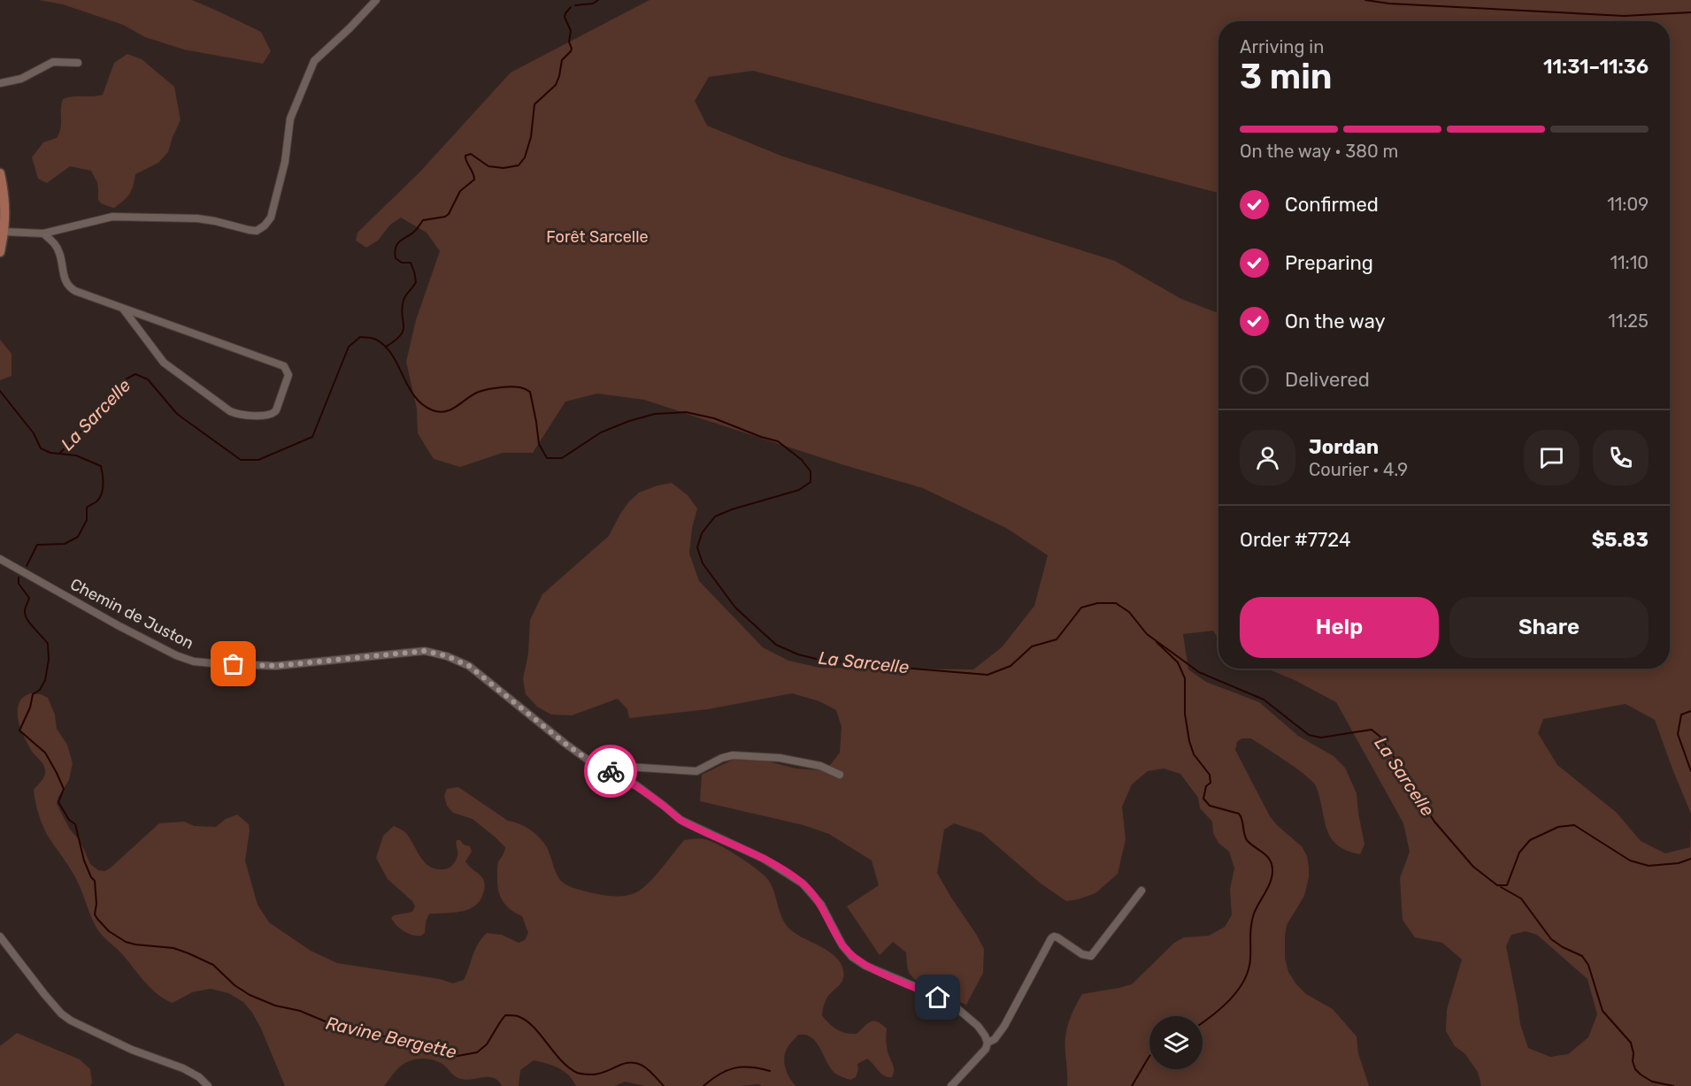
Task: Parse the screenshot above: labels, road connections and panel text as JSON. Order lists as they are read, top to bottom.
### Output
{
  "streets": {
    "street": ["Chemin de Juston"]
  },
  "water": ["La Sarcelle", "Ravine Bergette"],
  "parks": ["Forêt Sarcelle"],
  "page": {
    "heading": ["3 min", "Arriving in", "11:31–11:36"],
    "panel": [
      "Jordan",
      "Courier · 4.9",
      "Order #7724",
      "$5.83"
    ],
    "bar": "On the way · 380 m",
    "list": [
      ["Confirmed", "11:09"],
      ["Preparing", "11:10"],
      ["On the way", "11:25"],
      "Delivered"
    ],
    "buttons": ["Help", "Share"]
  }
}
